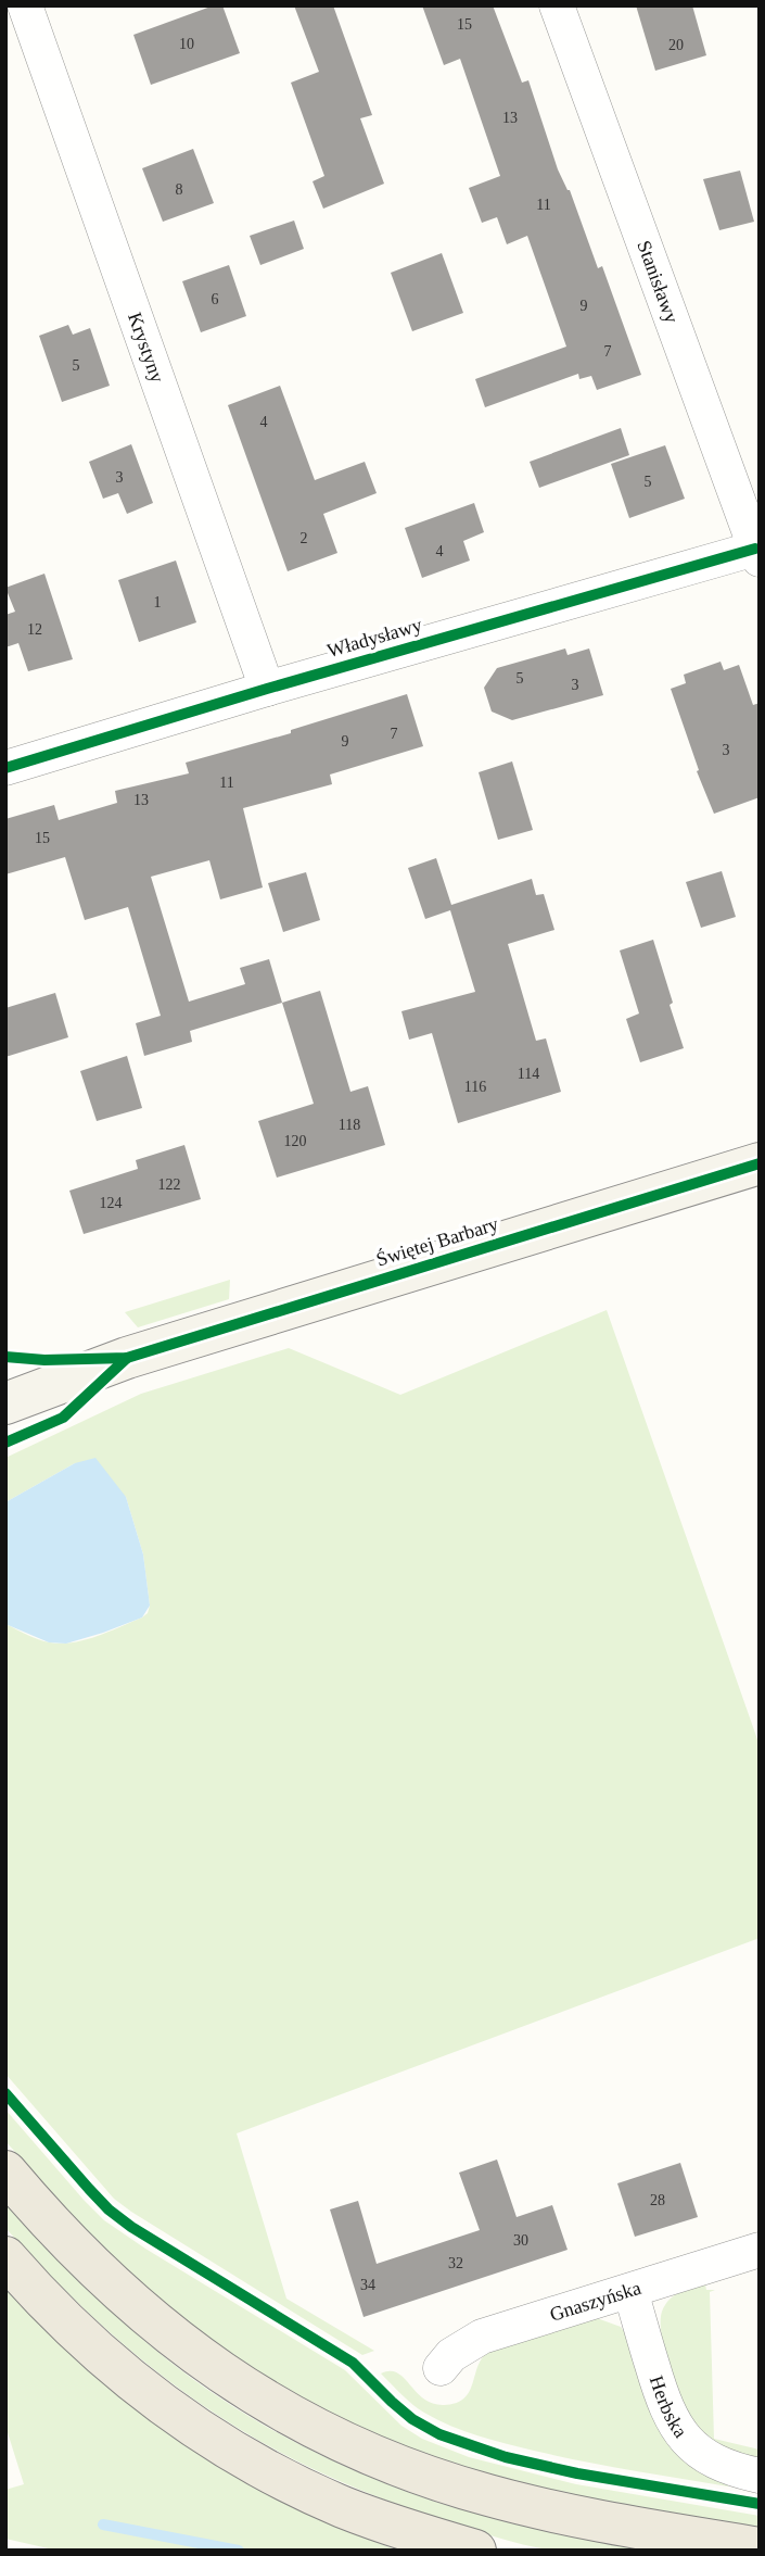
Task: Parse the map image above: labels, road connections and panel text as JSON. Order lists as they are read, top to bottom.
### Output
{
  "streets": {
    "street": [
      "Stanisławy",
      "Krystyny",
      "Władysławy",
      "Świętej Barbary",
      "Gnaszyńska",
      "Herbska"
    ]
  },
  "crossings": [
    ["Stanisławy", "Władysławy"],
    ["Krystyny", "Władysławy"],
    ["Gnaszyńska", "Herbska"]
  ],
  "house_numbers": [
    "15",
    "10",
    "20",
    "13",
    "8",
    "11",
    "6",
    "9",
    "7",
    "5",
    "4",
    "3",
    "5",
    "2",
    "4",
    "1",
    "12",
    "5",
    "3",
    "7",
    "9",
    "3",
    "11",
    "13",
    "15",
    "114",
    "116",
    "118",
    "120",
    "122",
    "124",
    "28",
    "30",
    "32",
    "34"
  ]
}
